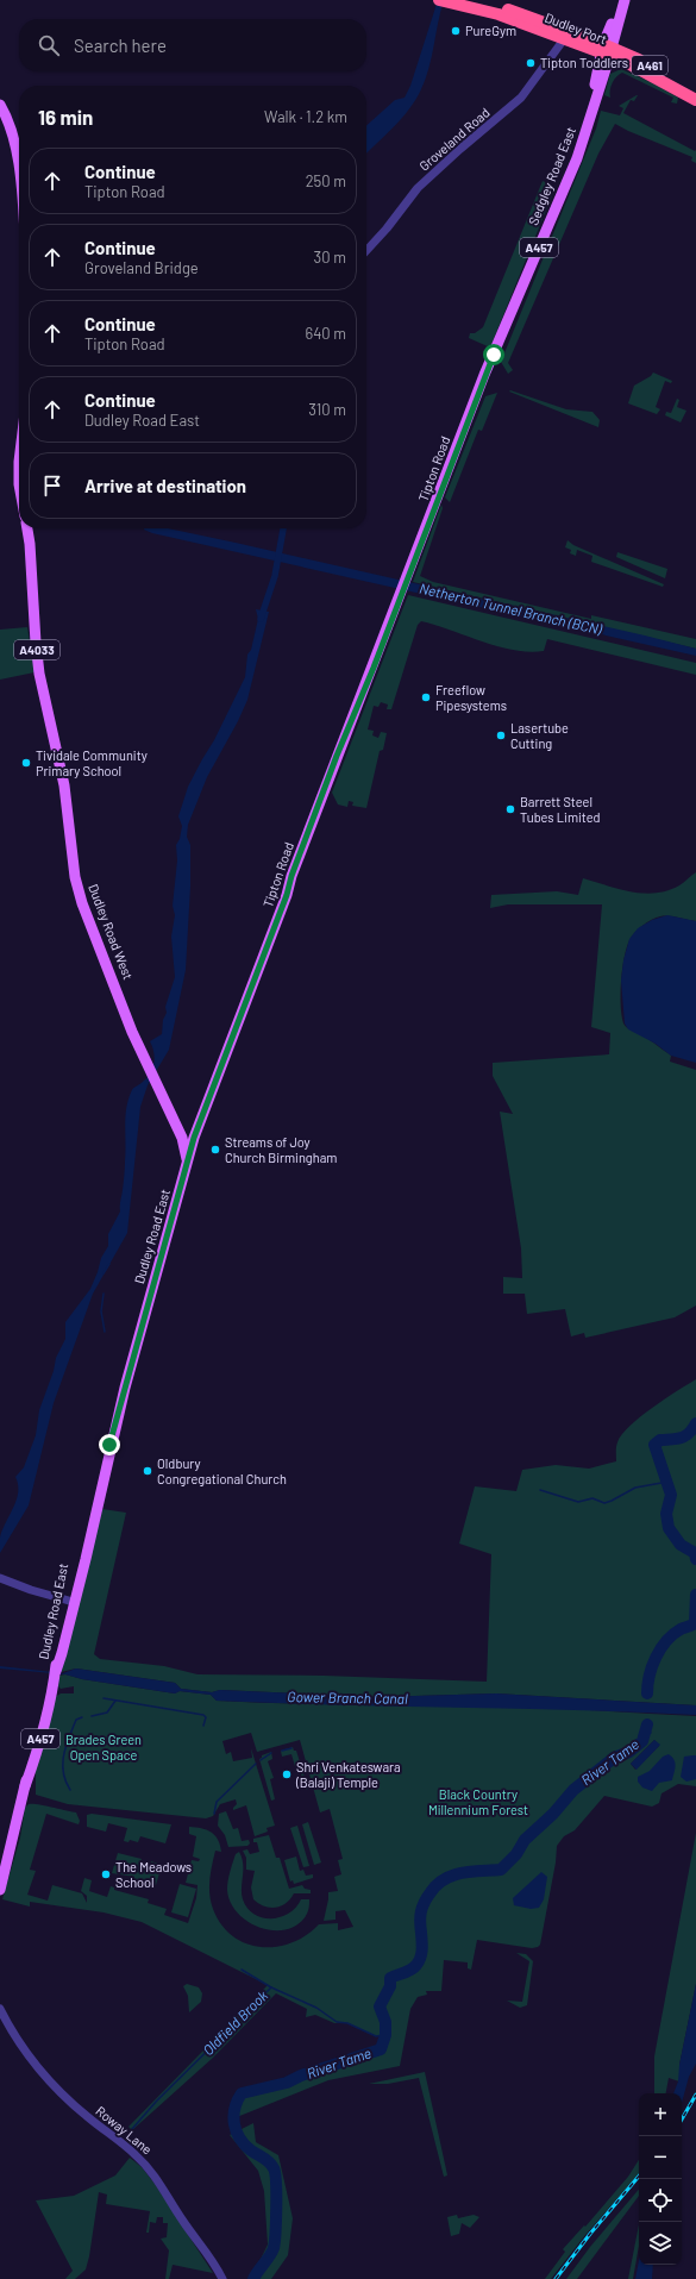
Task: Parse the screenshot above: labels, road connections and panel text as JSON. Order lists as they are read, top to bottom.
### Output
{
  "streets": {
    "highway": ["Dudley Port", "A461"],
    "main road": [
      "Sedgley Road East",
      "A457",
      "Tipton Road",
      "A4033",
      "Dudley Road West",
      "Dudley Road East"
    ],
    "street": ["Groveland Road", "Roway Lane"]
  },
  "crossings": [
    ["Dudley Port", "Groveland Road"],
    ["Dudley Port", "Sedgley Road East"],
    ["Sedgley Road East", "Tipton Road"],
    ["Tipton Road", "A4033"],
    ["Tipton Road", "Dudley Road East"],
    ["A4033", "Dudley Road West"],
    ["A4033", "Dudley Road East"]
  ],
  "water": [
    "Netherton Tunnel Branch (BCN)",
    "Gower Branch Canal",
    "River Tame",
    "Oldfield Brook"
  ],
  "parks": ["Brades Green Open Space", "Black Country Millennium Forest"],
  "places": [
    "PureGym",
    "Tipton Toddlers",
    "Freeflow Pipesystems",
    "Lasertube Cutting",
    "Tividale Community Primary School",
    "Barrett Steel Tubes Limited",
    "Streams of Joy Church Birmingham",
    "Oldbury Congregational Church",
    "Shri Venkateswara (Balaji) Temple",
    "The Meadows School"
  ],
  "page": {
    "search": "Search here",
    "heading": ["16 min", "Walk · 1.2 km"],
    "list": [
      ["Continue", "Tipton Road", "250 m"],
      ["Continue", "Groveland Bridge", "30 m"],
      ["Continue", "Tipton Road", "640 m"],
      ["Continue", "Dudley Road East", "310 m"],
      "Arrive at destination"
    ],
    "map_buttons": ["+", "−"]
  }
}
